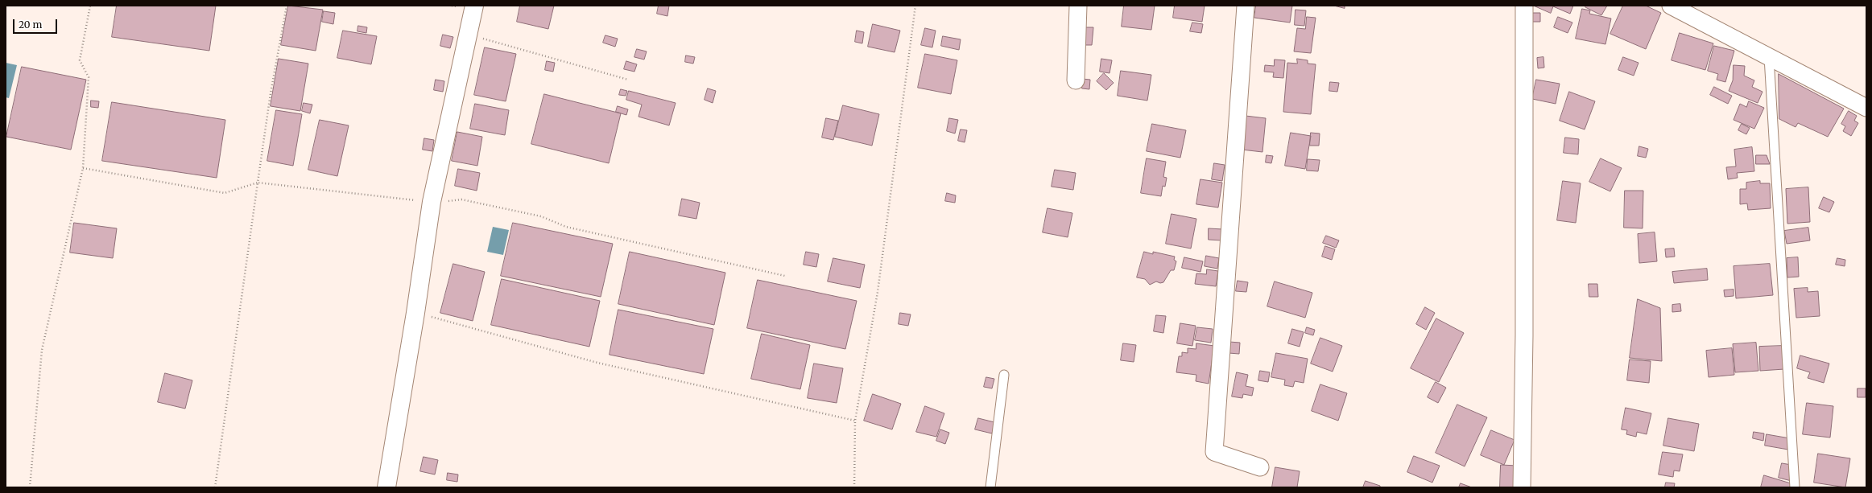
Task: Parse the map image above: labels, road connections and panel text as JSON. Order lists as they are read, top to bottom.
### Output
{
  "scale_bar": "20 m"
}
